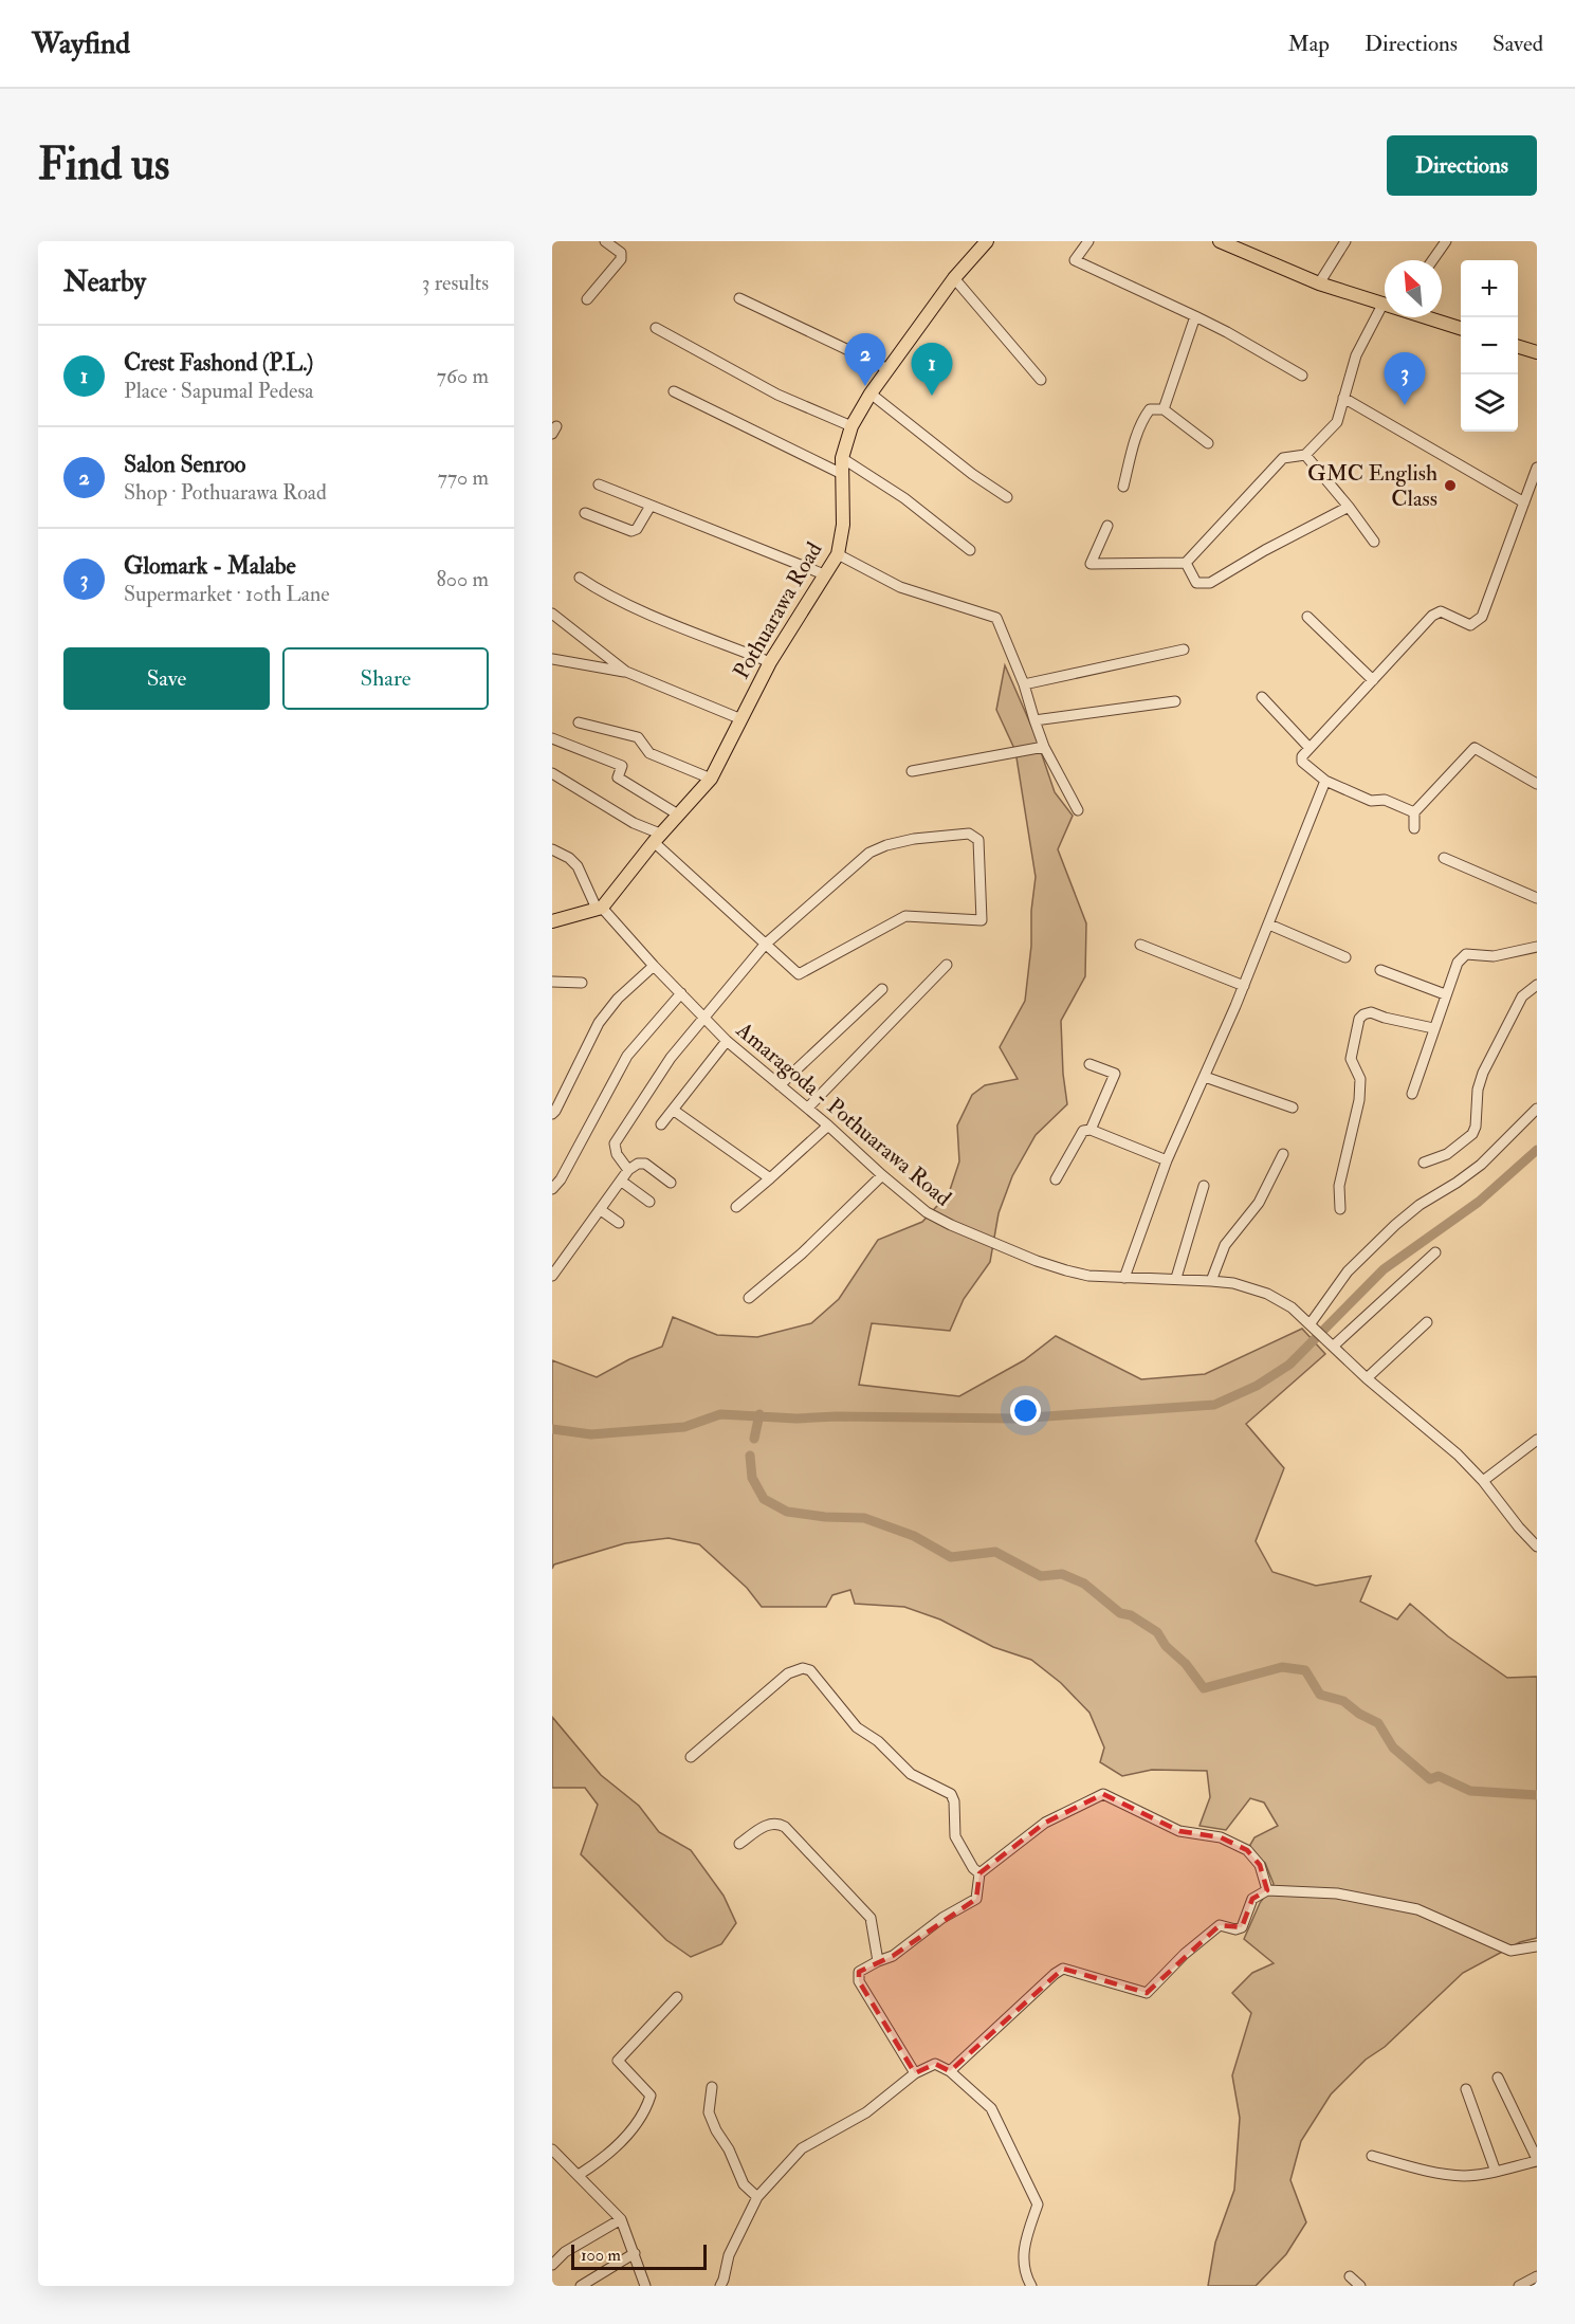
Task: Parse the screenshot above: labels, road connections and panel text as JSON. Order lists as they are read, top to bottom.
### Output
{
  "streets": {
    "main road": ["Pothuarawa Road"],
    "street": ["Amaragoda - Pothuarawa Road"]
  },
  "crossings": [
    ["Pothuarawa Road", "Amaragoda - Pothuarawa Road"]
  ],
  "places": ["GMC English Class"],
  "scale_bar": "100 m",
  "north": "top left",
  "page": {
    "header": "Wayfind",
    "nav": ["Map", "Directions", "Saved"],
    "buttons": [
      "Directions",
      ["Save", "Share"]
    ],
    "title": "Find us",
    "heading": ["Nearby", "3 results"],
    "map_buttons": ["+", "−"],
    "list": [
      {
        "mark": "1",
        "name": "Crest Fashond (P.L.)",
        "note": "Place · Sapumal Pedesa",
        "value": "760 m"
      },
      {
        "mark": "2",
        "name": "Salon Senroo",
        "note": "Shop · Pothuarawa Road",
        "value": "770 m"
      },
      {
        "mark": "3",
        "name": "Glomark - Malabe",
        "note": "Supermarket · 10th Lane",
        "value": "800 m"
      }
    ],
    "pins": ["2", "1", "3"],
    "scale": "100 m"
  }
}
